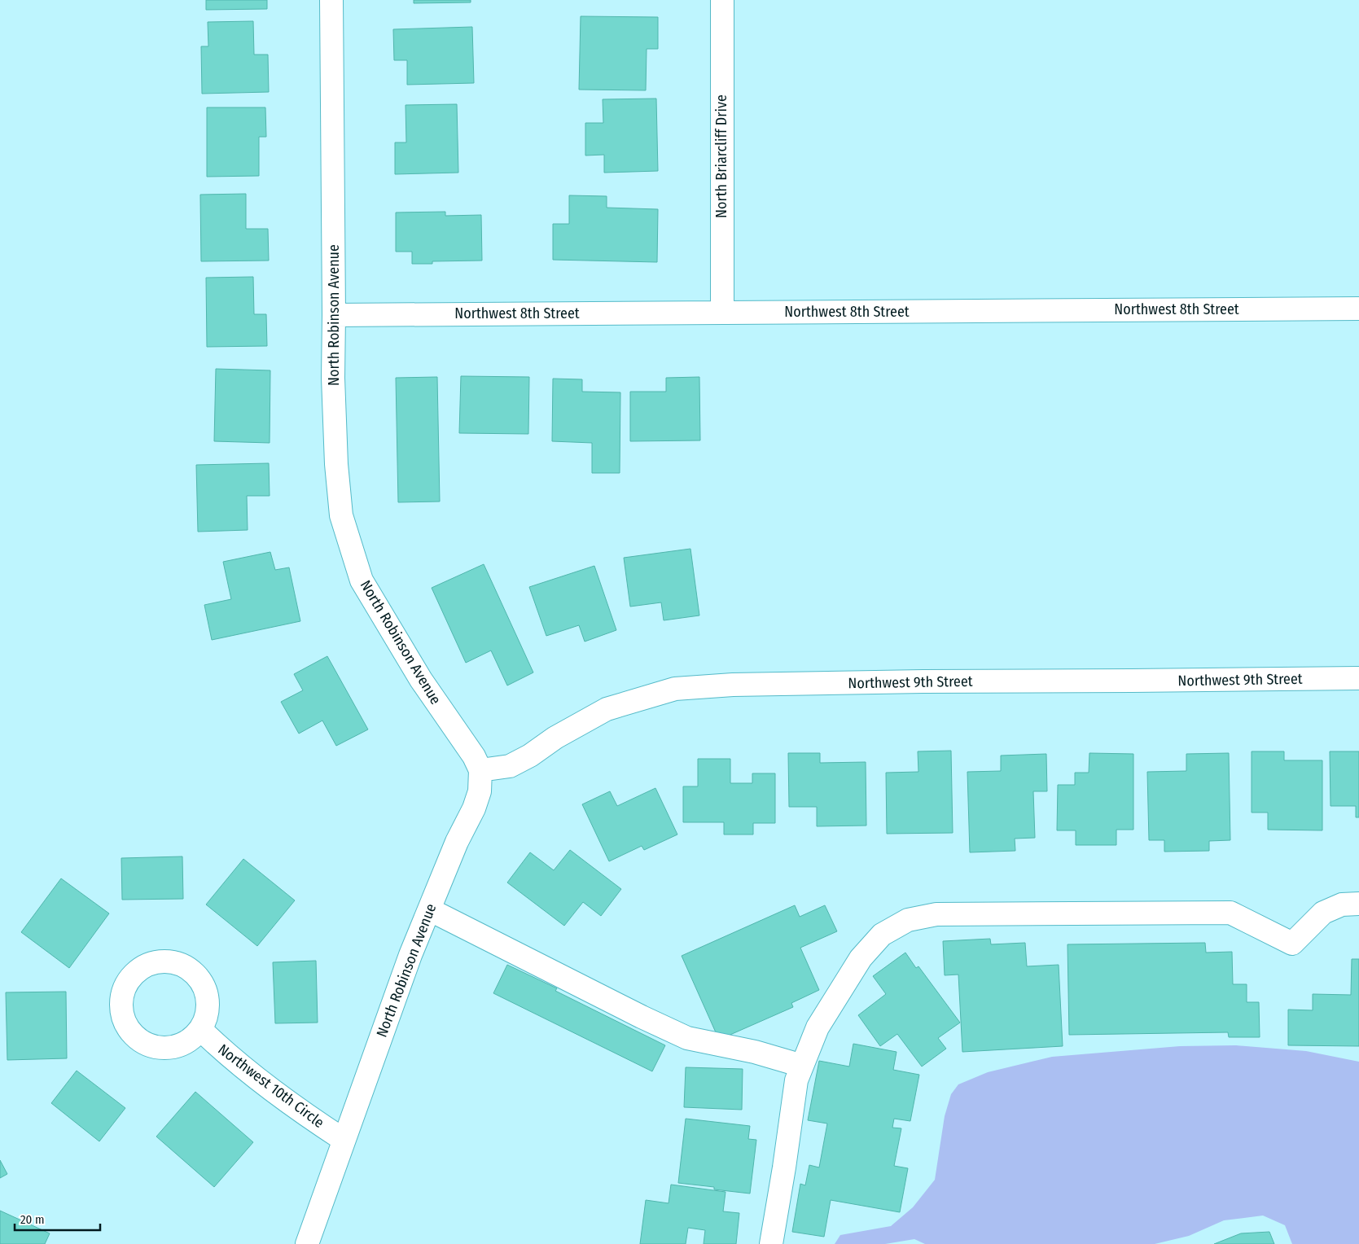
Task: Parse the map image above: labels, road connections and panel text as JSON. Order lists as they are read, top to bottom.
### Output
{
  "streets": {
    "street": [
      "North Briarcliff Drive",
      "Northwest 8th Street",
      "North Robinson Avenue",
      "Northwest 9th Street",
      "Northwest 10th Circle"
    ]
  },
  "crossings": [
    ["North Briarcliff Drive", "Northwest 8th Street"],
    ["Northwest 8th Street", "North Robinson Avenue"],
    ["North Robinson Avenue", "Northwest 9th Street"],
    ["North Robinson Avenue", "Northwest 10th Circle"]
  ],
  "scale_bar": "20 m"
}
